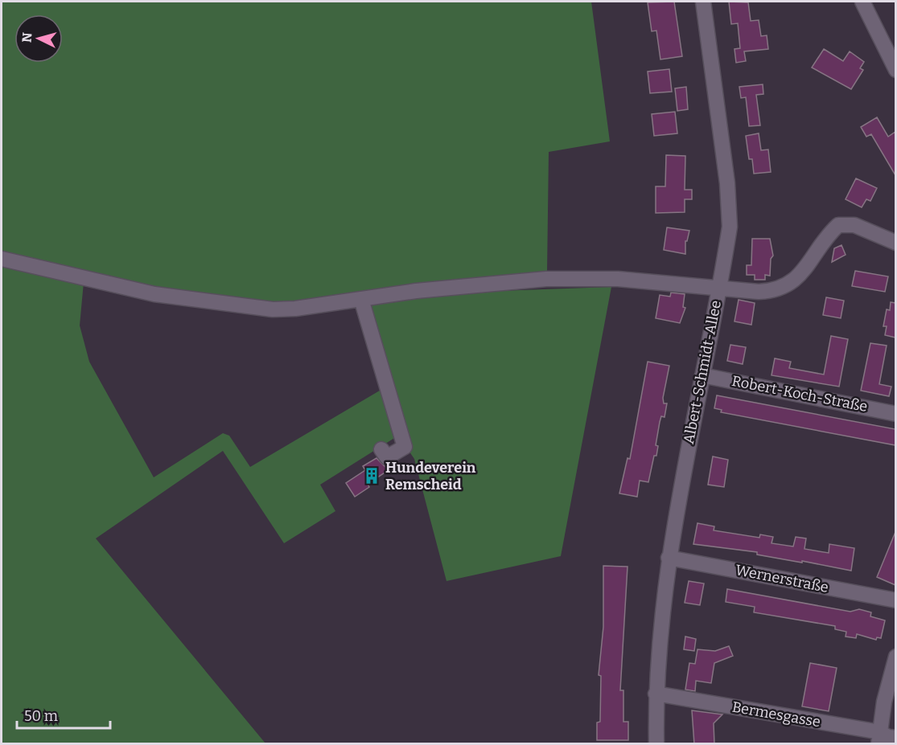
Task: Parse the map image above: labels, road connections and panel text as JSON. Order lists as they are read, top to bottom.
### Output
{
  "streets": {
    "street": [
      "Albert-Schmidt-Allee",
      "Robert-Koch-Straße",
      "Wernerstraße",
      "Bermesgasse"
    ]
  },
  "crossings": [
    ["Albert-Schmidt-Allee", "Robert-Koch-Straße"],
    ["Albert-Schmidt-Allee", "Wernerstraße"],
    ["Albert-Schmidt-Allee", "Bermesgasse"]
  ],
  "places": {
    "building": ["Hundeverein Remscheid"]
  },
  "scale_bar": "50 m",
  "north": "left"
}
